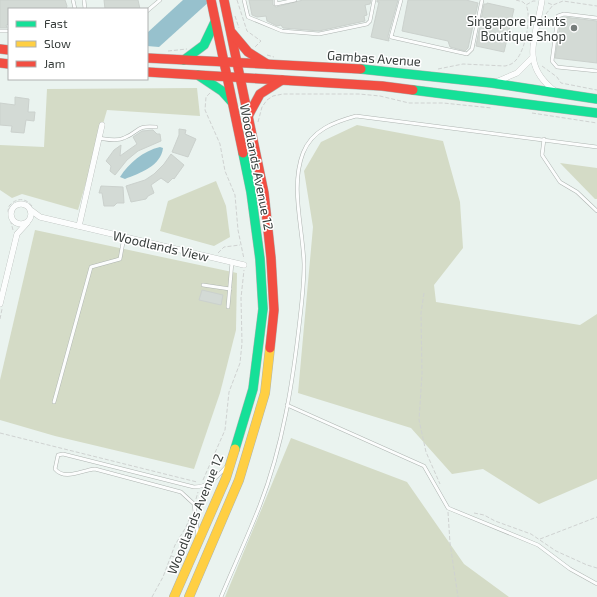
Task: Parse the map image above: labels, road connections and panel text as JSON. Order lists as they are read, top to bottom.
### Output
{
  "streets": {
    "main road": ["Gambas Avenue", "Woodlands Avenue 12"],
    "street": ["Woodlands View"]
  },
  "crossings": [
    ["Gambas Avenue", "Woodlands Avenue 12"]
  ],
  "places": ["Singapore Paints Boutique Shop"],
  "legend": ["Fast", "Slow", "Jam"]
}
